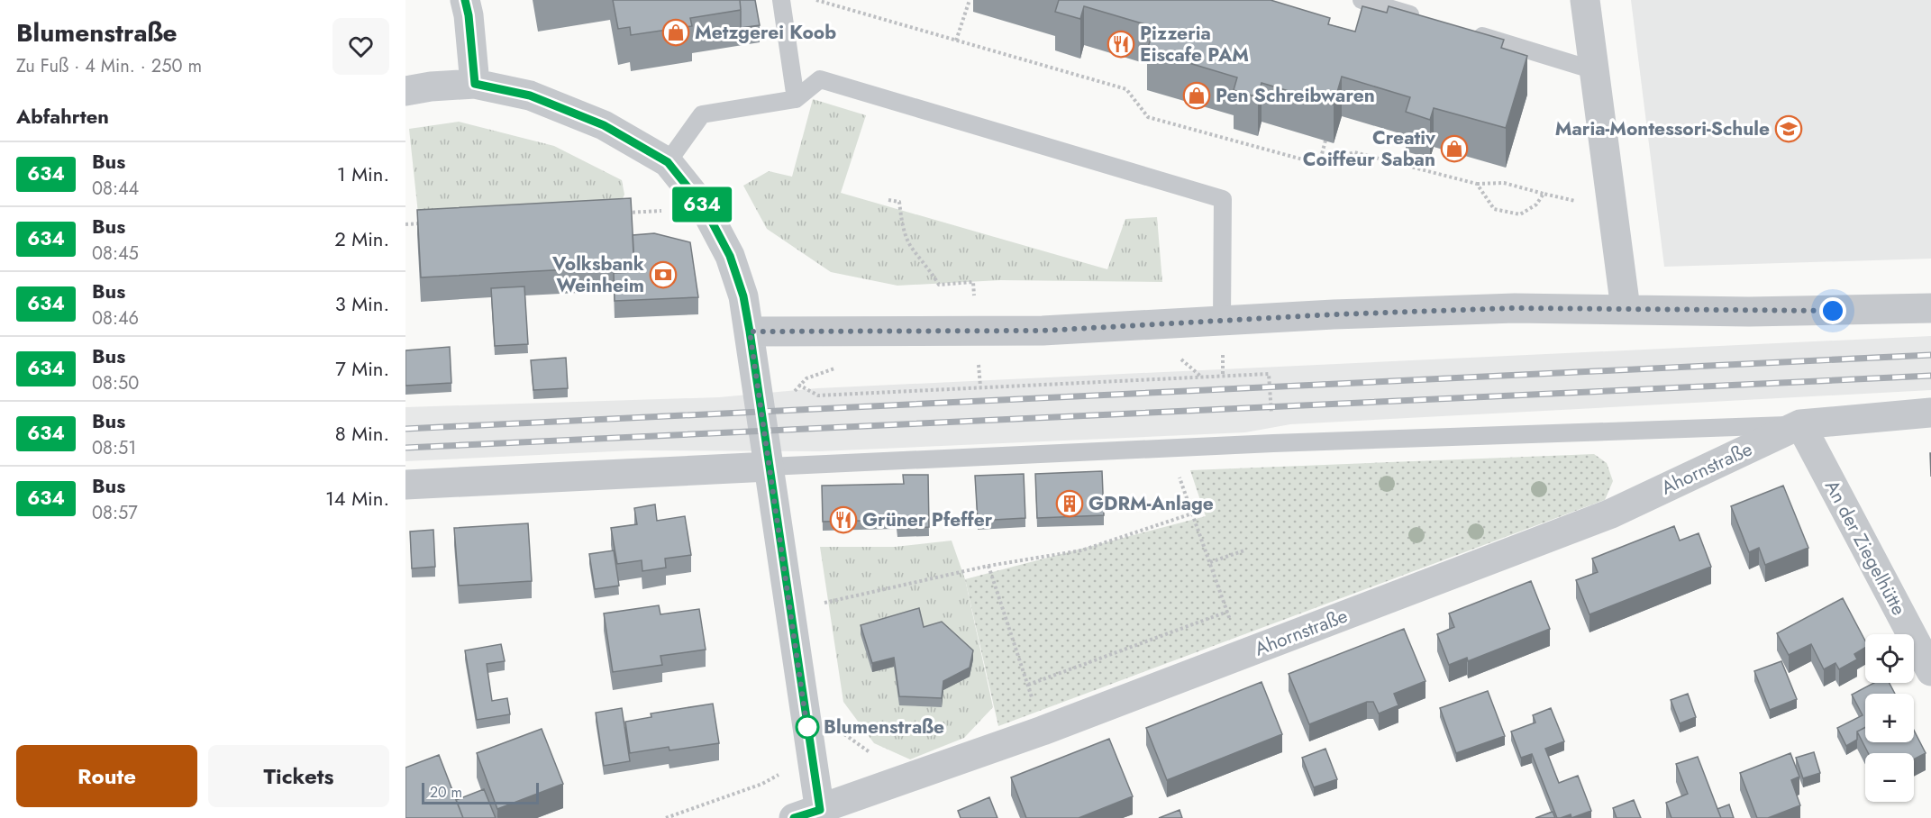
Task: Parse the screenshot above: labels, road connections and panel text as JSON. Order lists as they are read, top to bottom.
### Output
{
  "streets": {
    "street": ["Ahornstraße", "An der Ziegelhütte"]
  },
  "crossings": [
    ["Ahornstraße", "An der Ziegelhütte"]
  ],
  "places": {
    "shop": ["Metzgerei Koob", "Pen Schreibwaren", "Creativ Coiffeur Saban"],
    "restaurant": ["Pizzeria Eiscafe PAM", "Grüner Pfeffer"],
    "school or university": ["Maria-Montessori-Schule"],
    "bank": ["Volksbank Weinheim"],
    "building": ["GDRM-Anlage"],
    "other": ["Blumenstraße"]
  },
  "lines": ["bus line 634"],
  "scale_bar": "20 m",
  "page": {
    "heading": [
      ["Blumenstraße", "Zu Fuß · 4 Min. · 250 m"],
      "Abfahrten"
    ],
    "on_map": "634",
    "list": [
      {
        "mark": "634",
        "name": "Bus",
        "note": "08:44",
        "value": "1 Min."
      },
      {
        "mark": "634",
        "name": "Bus",
        "note": "08:45",
        "value": "2 Min."
      },
      {
        "mark": "634",
        "name": "Bus",
        "note": "08:46",
        "value": "3 Min."
      },
      {
        "mark": "634",
        "name": "Bus",
        "note": "08:50",
        "value": "7 Min."
      },
      {
        "mark": "634",
        "name": "Bus",
        "note": "08:51",
        "value": "8 Min."
      },
      {
        "mark": "634",
        "name": "Bus",
        "note": "08:57",
        "value": "14 Min."
      }
    ],
    "map_buttons": ["+", "−"],
    "buttons": ["Route", "Tickets"],
    "scale": "20 m"
  }
}
